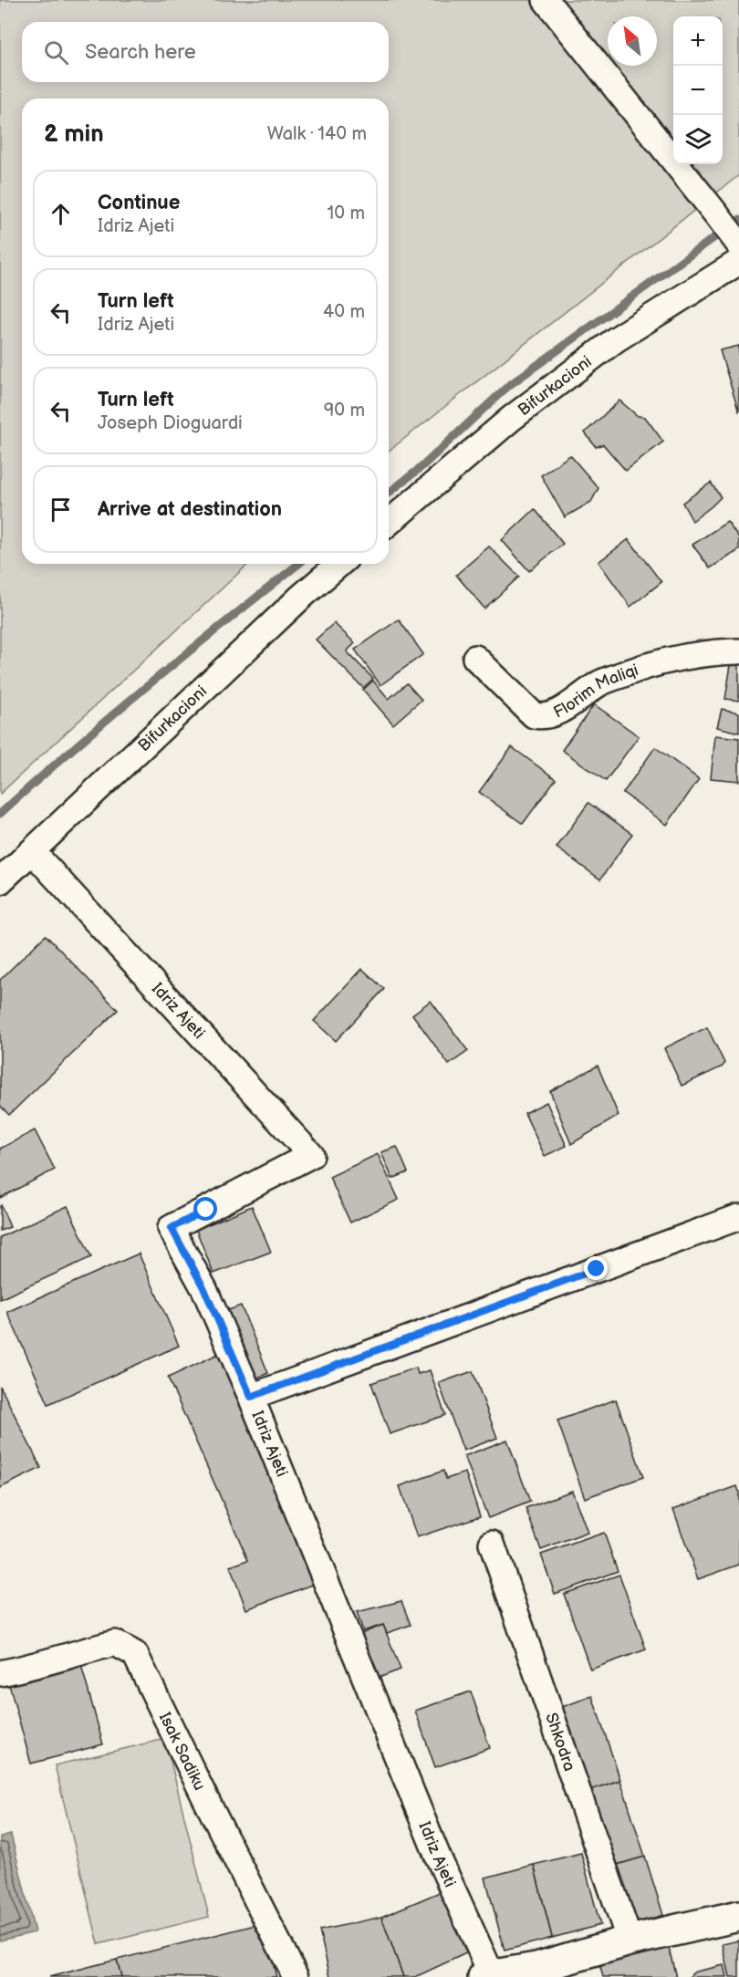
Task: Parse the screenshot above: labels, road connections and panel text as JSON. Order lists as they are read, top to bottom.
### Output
{
  "streets": {
    "street": [
      "Bifurkacioni",
      "Florim Maliqi",
      "Idriz Ajeti",
      "Shkodra",
      "Isak Sadiku"
    ]
  },
  "crossings": [
    ["Bifurkacioni", "Idriz Ajeti"]
  ],
  "north": "top left",
  "page": {
    "map_buttons": ["+", "−"],
    "search": "Search here",
    "heading": ["2 min", "Walk · 140 m"],
    "list": [
      ["Continue", "Idriz Ajeti", "10 m"],
      ["Turn left", "Idriz Ajeti", "40 m"],
      ["Turn left", "Joseph Dioguardi", "90 m"],
      "Arrive at destination"
    ]
  }
}
